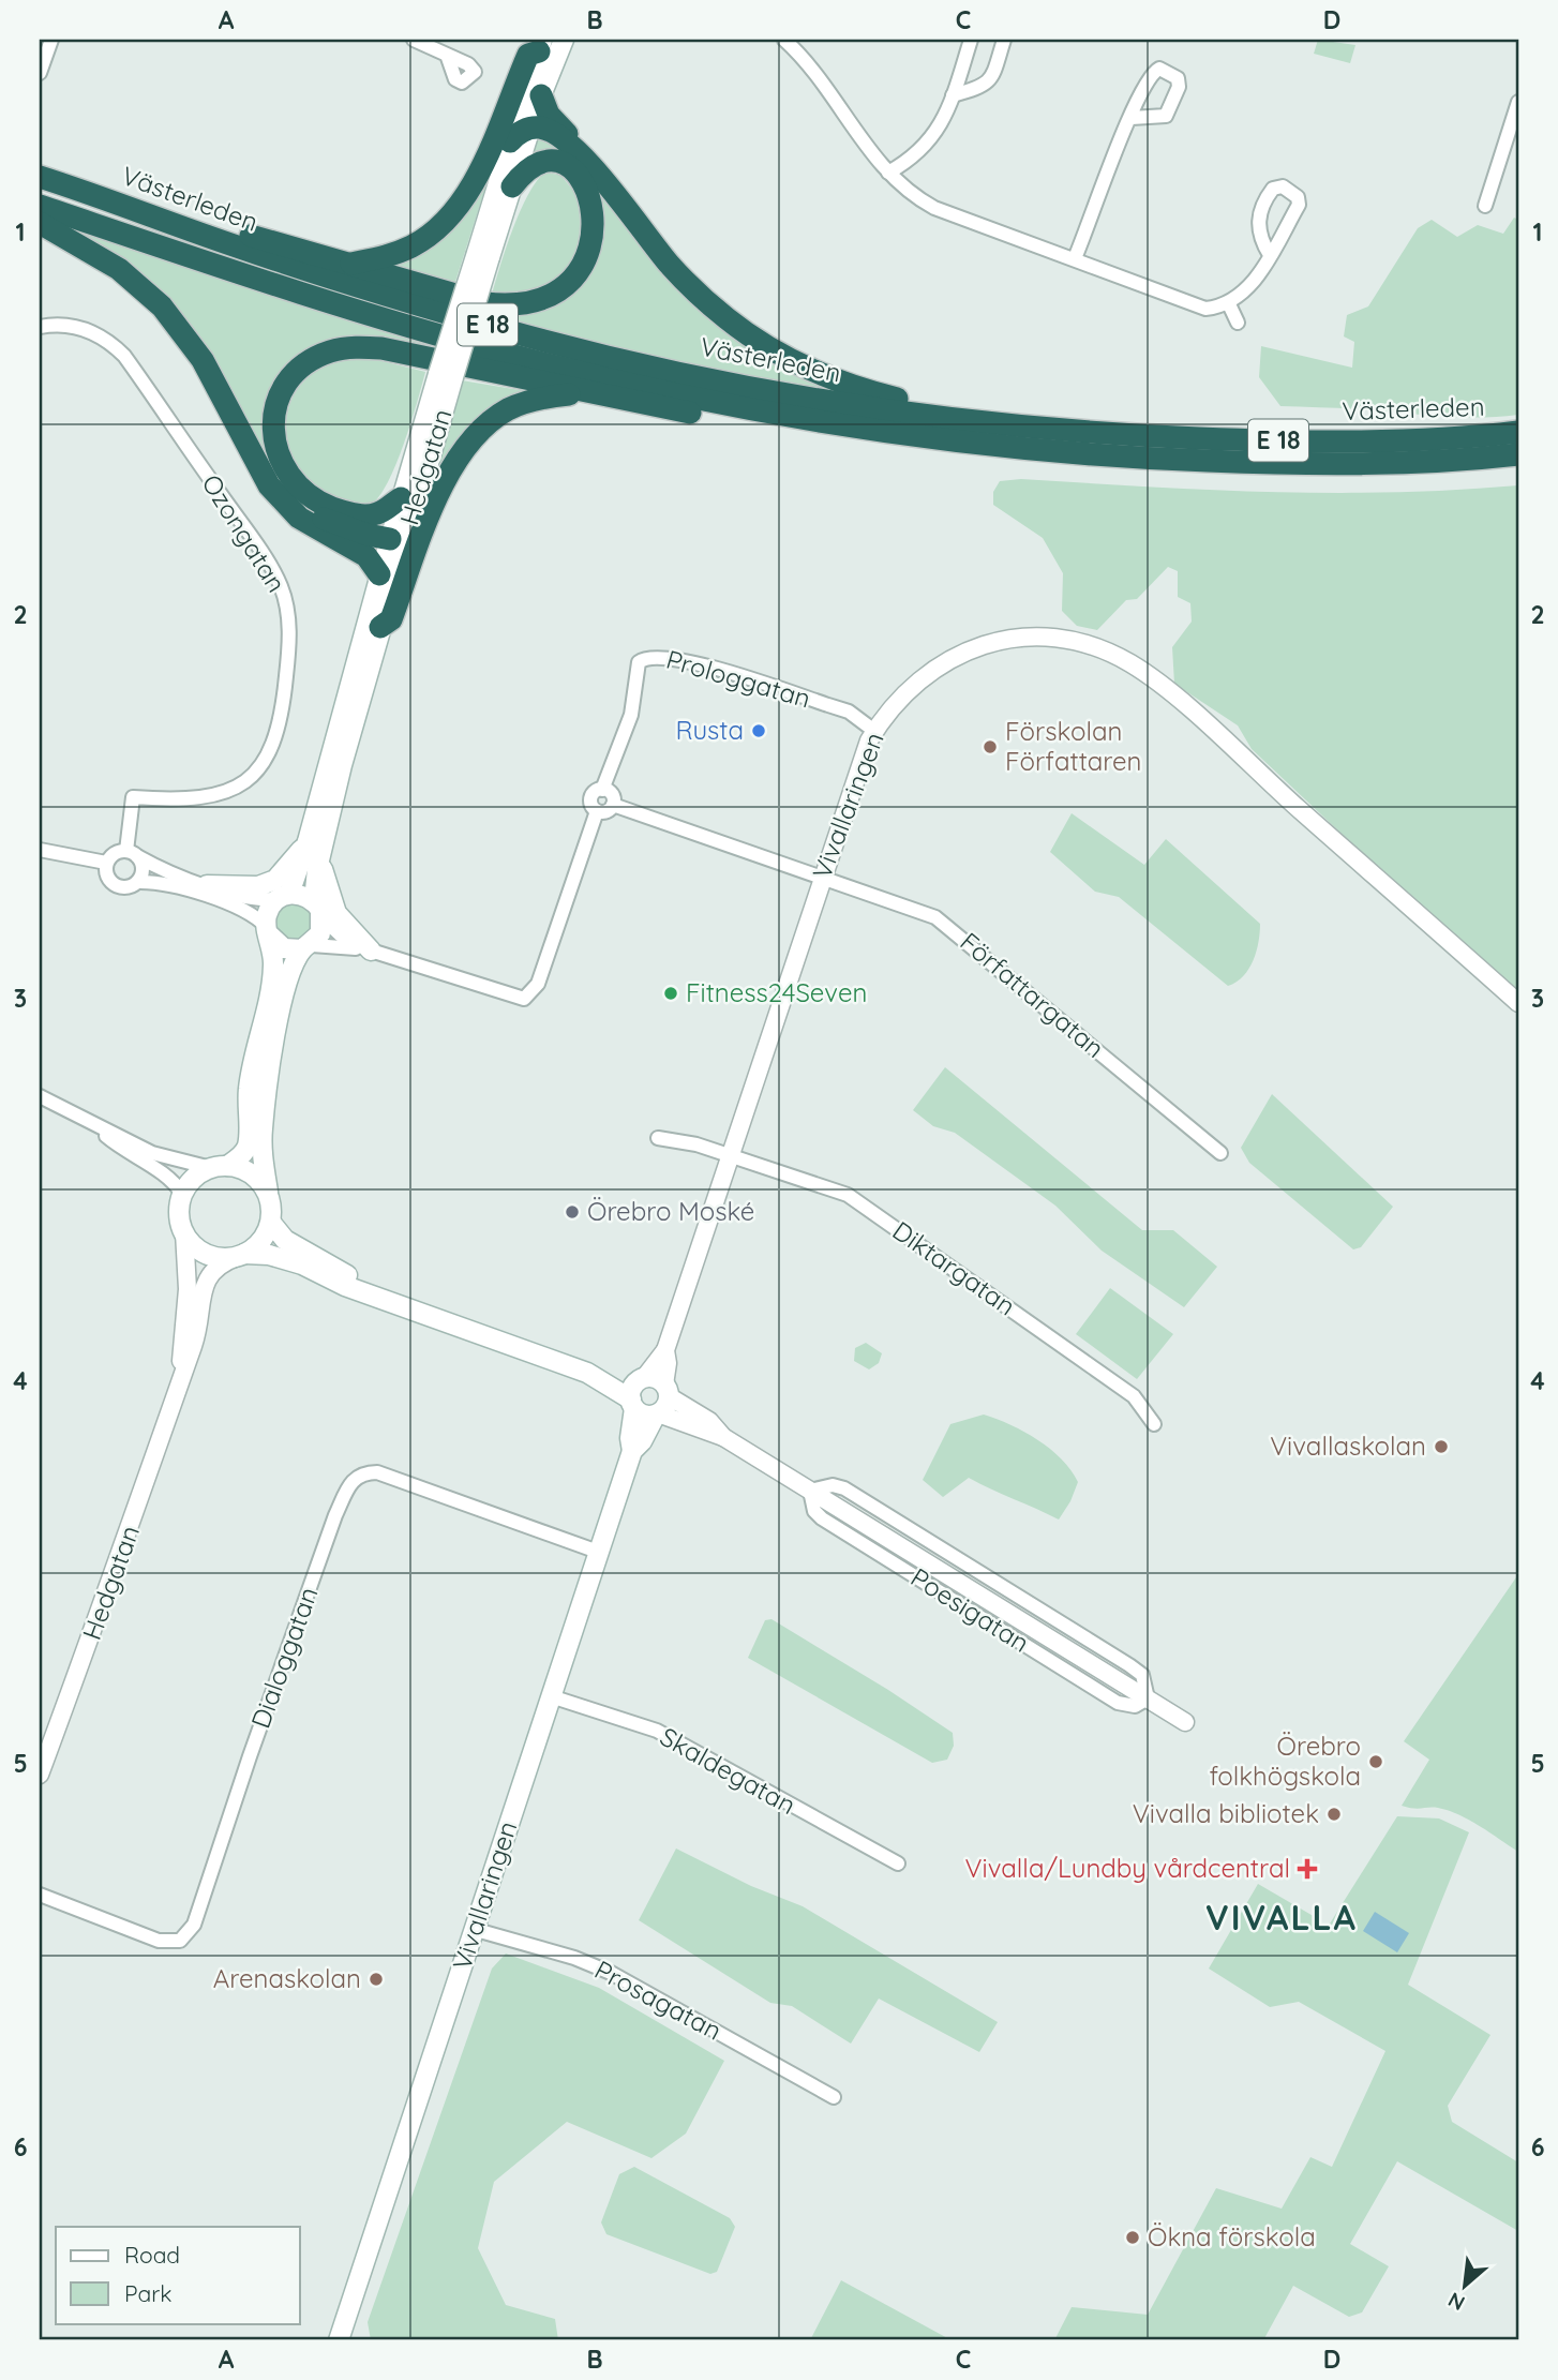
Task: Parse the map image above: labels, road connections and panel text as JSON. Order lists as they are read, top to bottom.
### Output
{
  "streets": {
    "highway": ["Västerleden", "E 18"],
    "main road": ["Hedgatan", "Vivallaringen"],
    "street": [
      "Ozongatan",
      "Prologgatan",
      "Författargatan",
      "Diktargatan",
      "Poesigatan",
      "Dialoggatan",
      "Skaldegatan",
      "Prosagatan"
    ]
  },
  "crossings": [
    ["Västerleden", "E 18"],
    ["E 18", "Hedgatan"],
    ["Prologgatan", "Vivallaringen"],
    ["Vivallaringen", "Författargatan"],
    ["Vivallaringen", "Diktargatan"],
    ["Vivallaringen", "Poesigatan"],
    ["Vivallaringen", "Dialoggatan"],
    ["Vivallaringen", "Skaldegatan"],
    ["Vivallaringen", "Prosagatan"]
  ],
  "districts": ["VIVALLA"],
  "places": {
    "other": [
      "Rusta",
      "Förskolan Författaren",
      "Fitness24Seven",
      "Örebro Moské",
      "Vivallaskolan",
      "Örebro folkhögskola",
      "Vivalla bibliotek",
      "Arenaskolan",
      "Ökna förskola"
    ],
    "health": ["Vivalla/Lundby vårdcentral"]
  },
  "legend": ["Road", "Park"],
  "north": "bottom left",
  "grid": {
    "columns": [
      "A",
      "B",
      "C",
      "D"
    ],
    "rows": [
      "1",
      "2",
      "3",
      "4",
      "5",
      "6"
    ]
  }
}
